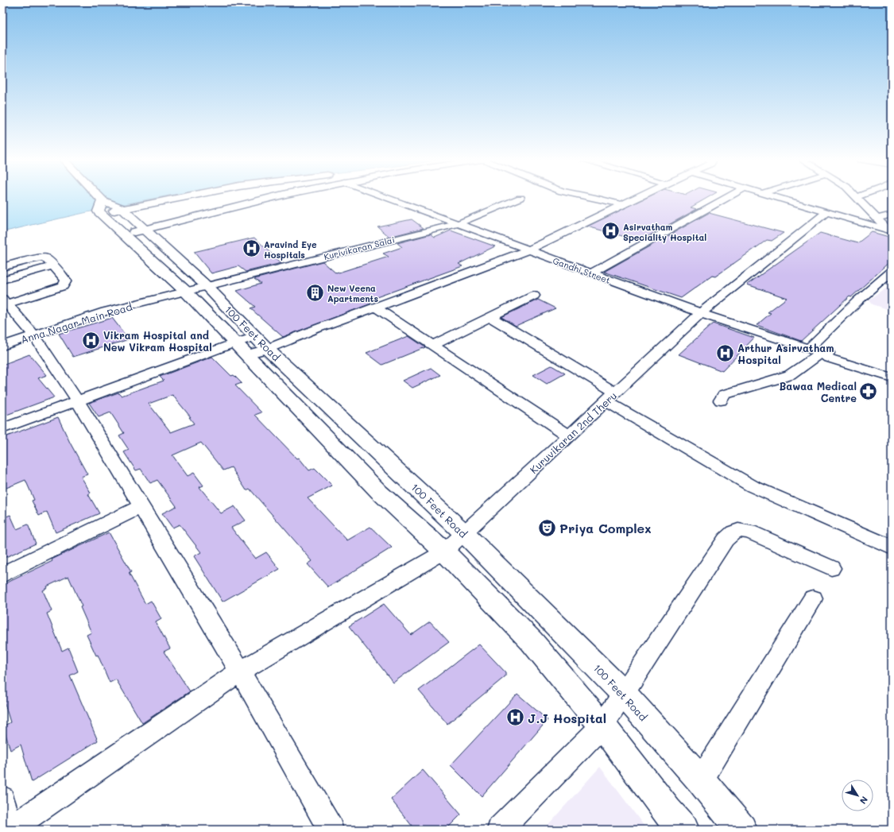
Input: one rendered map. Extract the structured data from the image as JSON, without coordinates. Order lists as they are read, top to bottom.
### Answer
{
  "streets": {
    "main road": ["100 Feet Road"],
    "street": [
      "Kurivikaran Salai",
      "Gandhi Street",
      "Anna Nagar Main Road",
      "Kuruvikaran 2nd Theru"
    ]
  },
  "crossings": [
    ["Kurivikaran Salai", "Gandhi Street"],
    ["Kurivikaran Salai", "Anna Nagar Main Road"],
    ["Kurivikaran Salai", "100 Feet Road"],
    ["Gandhi Street", "Kuruvikaran 2nd Theru"],
    ["Anna Nagar Main Road", "100 Feet Road"],
    ["100 Feet Road", "Kuruvikaran 2nd Theru"]
  ],
  "places": {
    "hospital": [
      "Asirvatham Speciality Hospital",
      "Aravind Eye Hospitals",
      "Vikram Hospital and New Vikram Hospital",
      "Arthur Asirvatham Hospital",
      "J.J Hospital"
    ],
    "building": ["New Veena Apartments"],
    "pharmacy": ["Bawaa Medical Centre"],
    "theatre": ["Priya Complex"]
  },
  "north": "bottom right"
}
